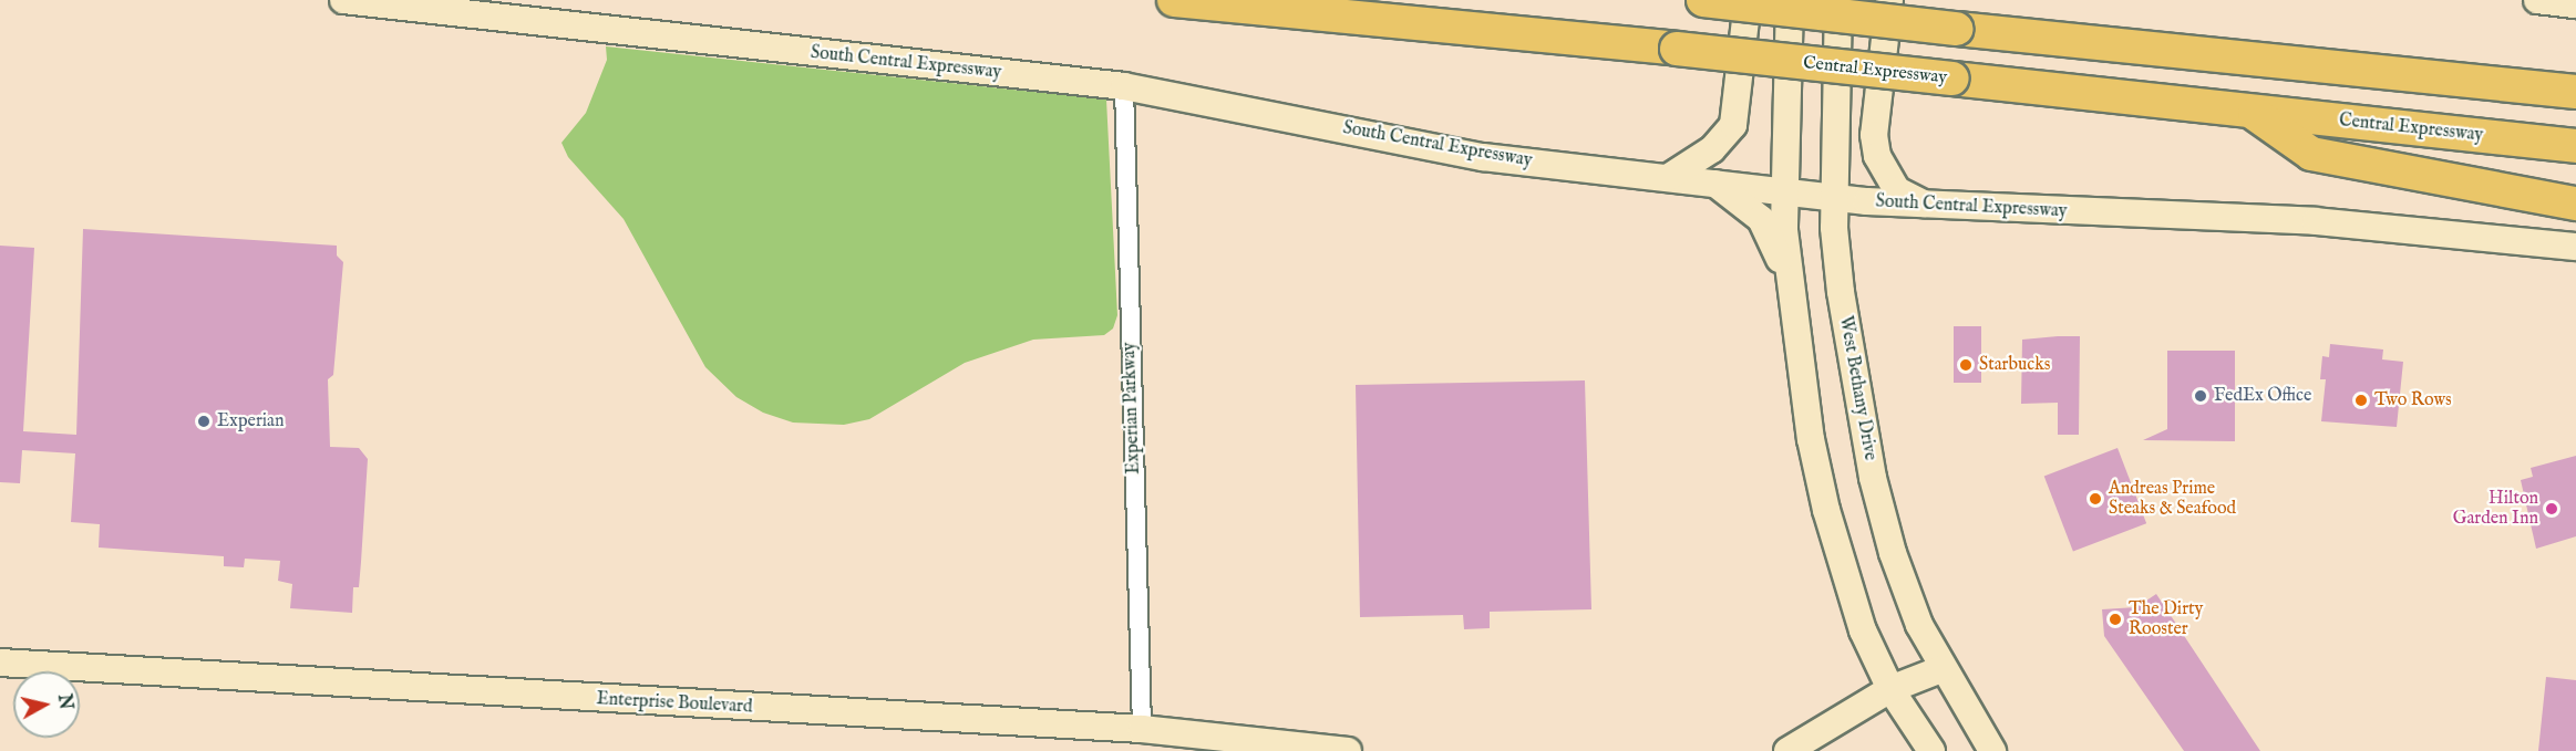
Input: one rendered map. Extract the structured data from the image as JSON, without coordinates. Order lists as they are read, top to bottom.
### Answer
{
  "streets": {
    "highway": ["Central Expressway"],
    "main road": ["South Central Expressway", "West Bethany Drive", "Enterprise Boulevard"],
    "street": ["Experian Parkway"]
  },
  "crossings": [
    ["South Central Expressway", "West Bethany Drive"],
    ["South Central Expressway", "Experian Parkway"],
    ["Experian Parkway", "Enterprise Boulevard"]
  ],
  "places": [
    "Starbucks",
    "FedEx Office",
    "Two Rows",
    "Experian",
    "Andreas Prime Steaks & Seafood",
    "Hilton Garden Inn",
    "The Dirty Rooster"
  ],
  "north": "right"
}
